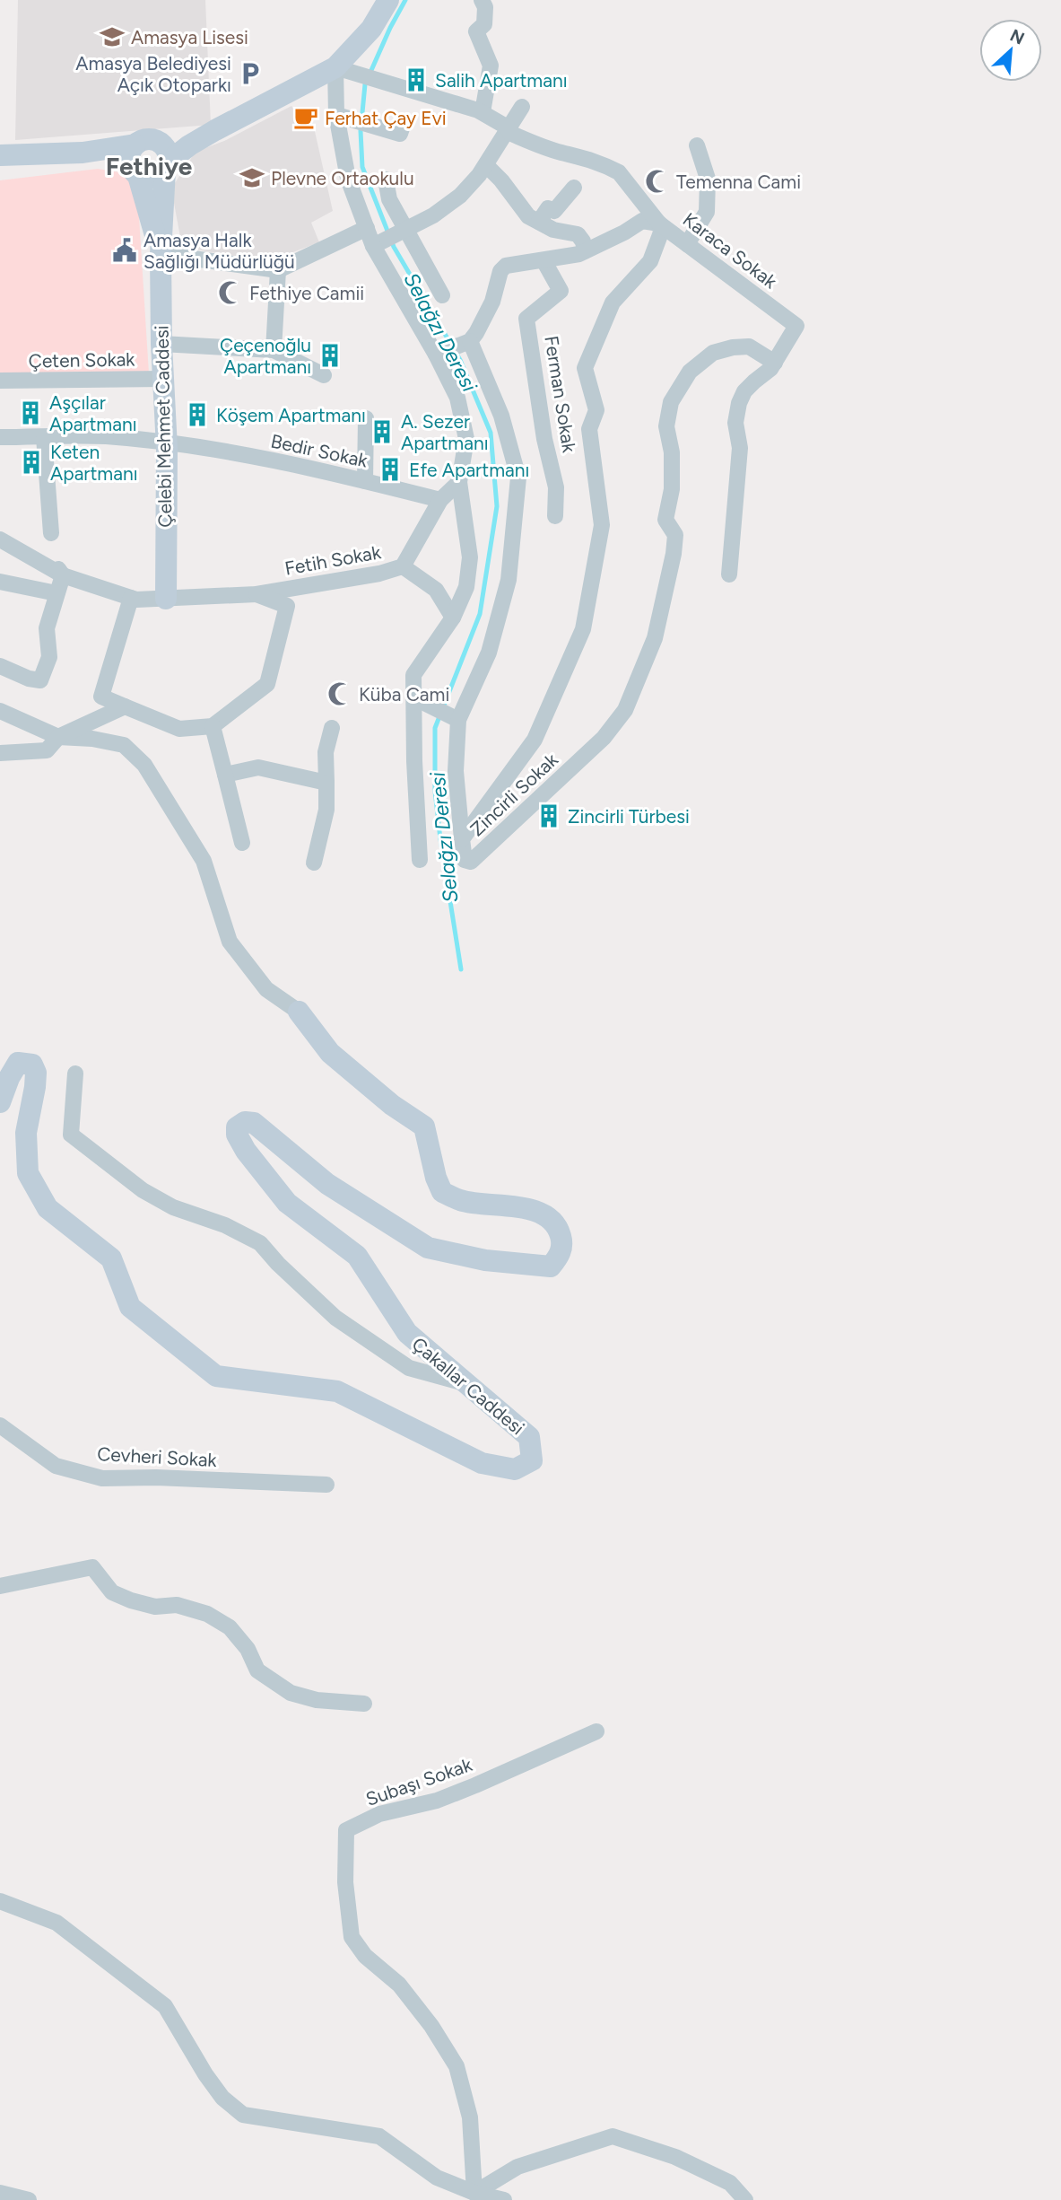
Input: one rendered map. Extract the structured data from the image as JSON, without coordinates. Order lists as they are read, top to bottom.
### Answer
{
  "streets": {
    "street": [
      "Karaca Sokak",
      "Çeten Sokak",
      "Ferman Sokak",
      "Çelebi Mehmet Caddesi",
      "Bedir Sokak",
      "Fetih Sokak",
      "Zincirli Sokak",
      "Çakallar Caddesi",
      "Cevheri Sokak",
      "Subaşı Sokak"
    ]
  },
  "crossings": [
    ["Karaca Sokak", "Zincirli Sokak"],
    ["Çeten Sokak", "Çelebi Mehmet Caddesi"],
    ["Çelebi Mehmet Caddesi", "Bedir Sokak"],
    ["Çelebi Mehmet Caddesi", "Fetih Sokak"],
    ["Bedir Sokak", "Fetih Sokak"]
  ],
  "districts": ["Fethiye"],
  "water": ["Selağzı Deresi"],
  "places": {
    "school or university": ["Amasya Lisesi", "Plevne Ortaokulu"],
    "parking": ["Amasya Belediyesi Açık Otoparkı"],
    "building": [
      "Salih Apartmanı",
      "Çeçenoğlu Apartmanı",
      "Aşçılar Apartmanı",
      "Köşem Apartmanı",
      "A. Sezer Apartmanı",
      "Keten Apartmanı",
      "Efe Apartmanı",
      "Zincirli Türbesi"
    ],
    "cafe": ["Ferhat Çay Evi"],
    "mosque": ["Temenna Cami", "Fethiye Camii", "Küba Cami"],
    "public building": ["Amasya Halk Sağlığı Müdürlüğü"]
  },
  "north": "top right"
}
